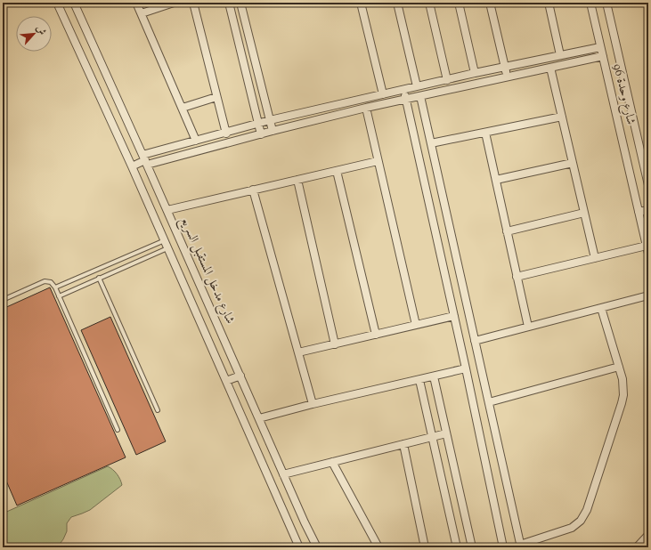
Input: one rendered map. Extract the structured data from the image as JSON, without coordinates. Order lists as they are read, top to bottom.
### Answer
{
  "streets": {
    "street": ["شارع وحدة 96", "شارع مدخل المستقبل السريع"]
  },
  "north": "top right"
}
